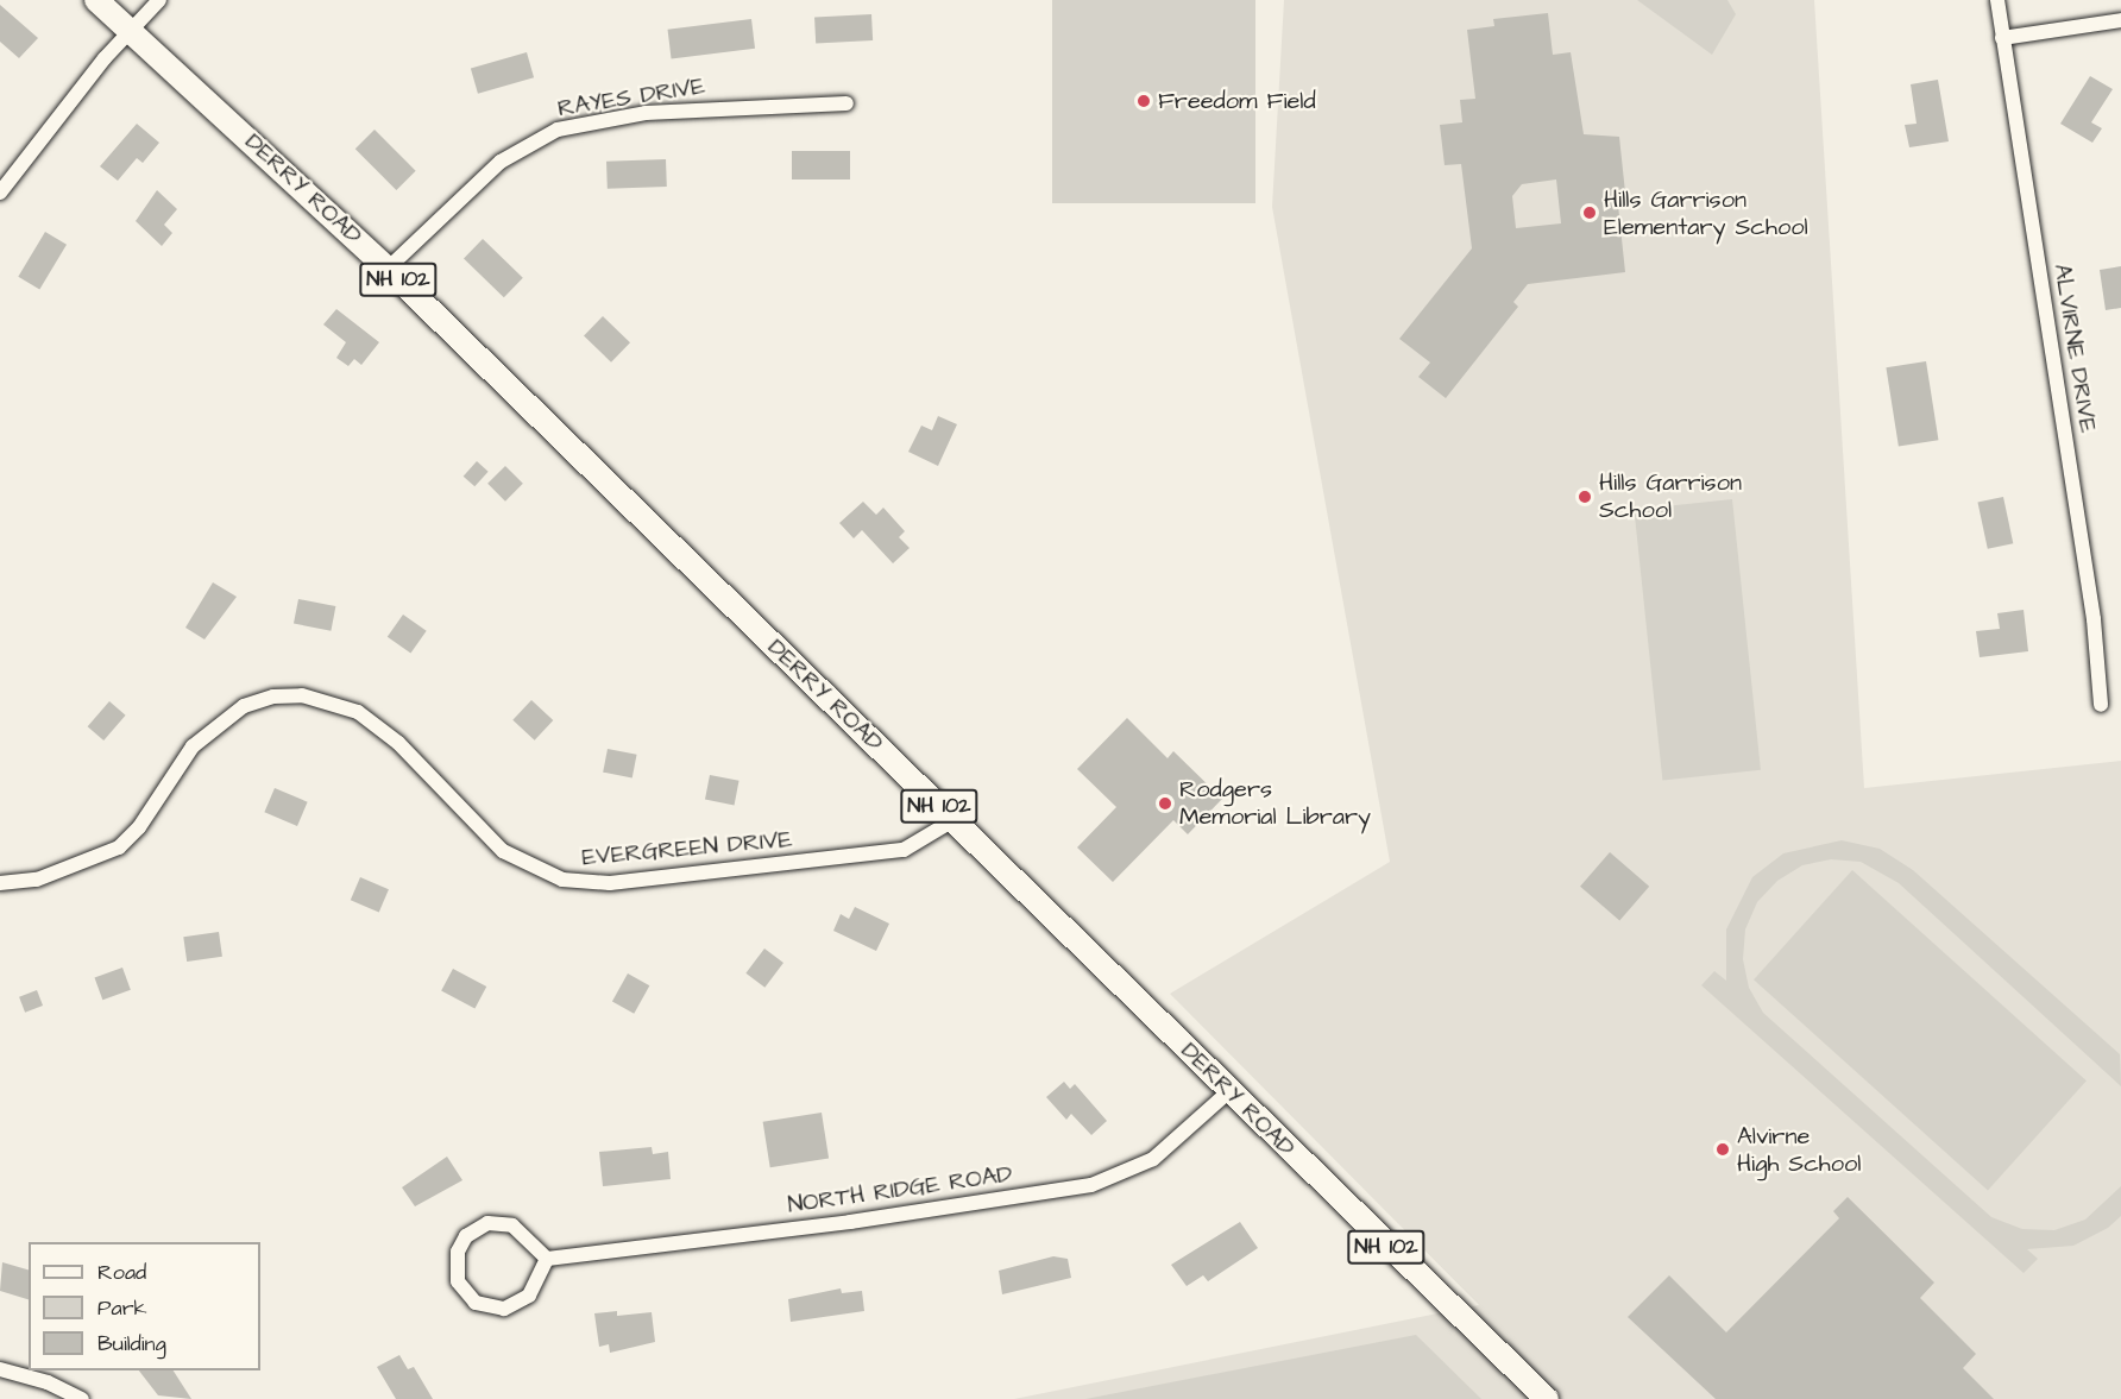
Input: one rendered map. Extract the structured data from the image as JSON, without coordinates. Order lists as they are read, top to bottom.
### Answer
{
  "streets": {
    "main road": ["DERRY ROAD", "NH 102"],
    "street": [
      "RAYES DRIVE",
      "ALVIRNE DRIVE",
      "EVERGREEN DRIVE",
      "NORTH RIDGE ROAD"
    ]
  },
  "crossings": [
    ["RAYES DRIVE", "DERRY ROAD"],
    ["DERRY ROAD", "EVERGREEN DRIVE"],
    ["DERRY ROAD", "NORTH RIDGE ROAD"]
  ],
  "places": [
    "Freedom Field",
    "Hills Garrison Elementary School",
    "Hills Garrison School",
    "Rodgers Memorial Library",
    "Alvirne High School"
  ],
  "legend": ["Road", "Park", "Building"]
}
